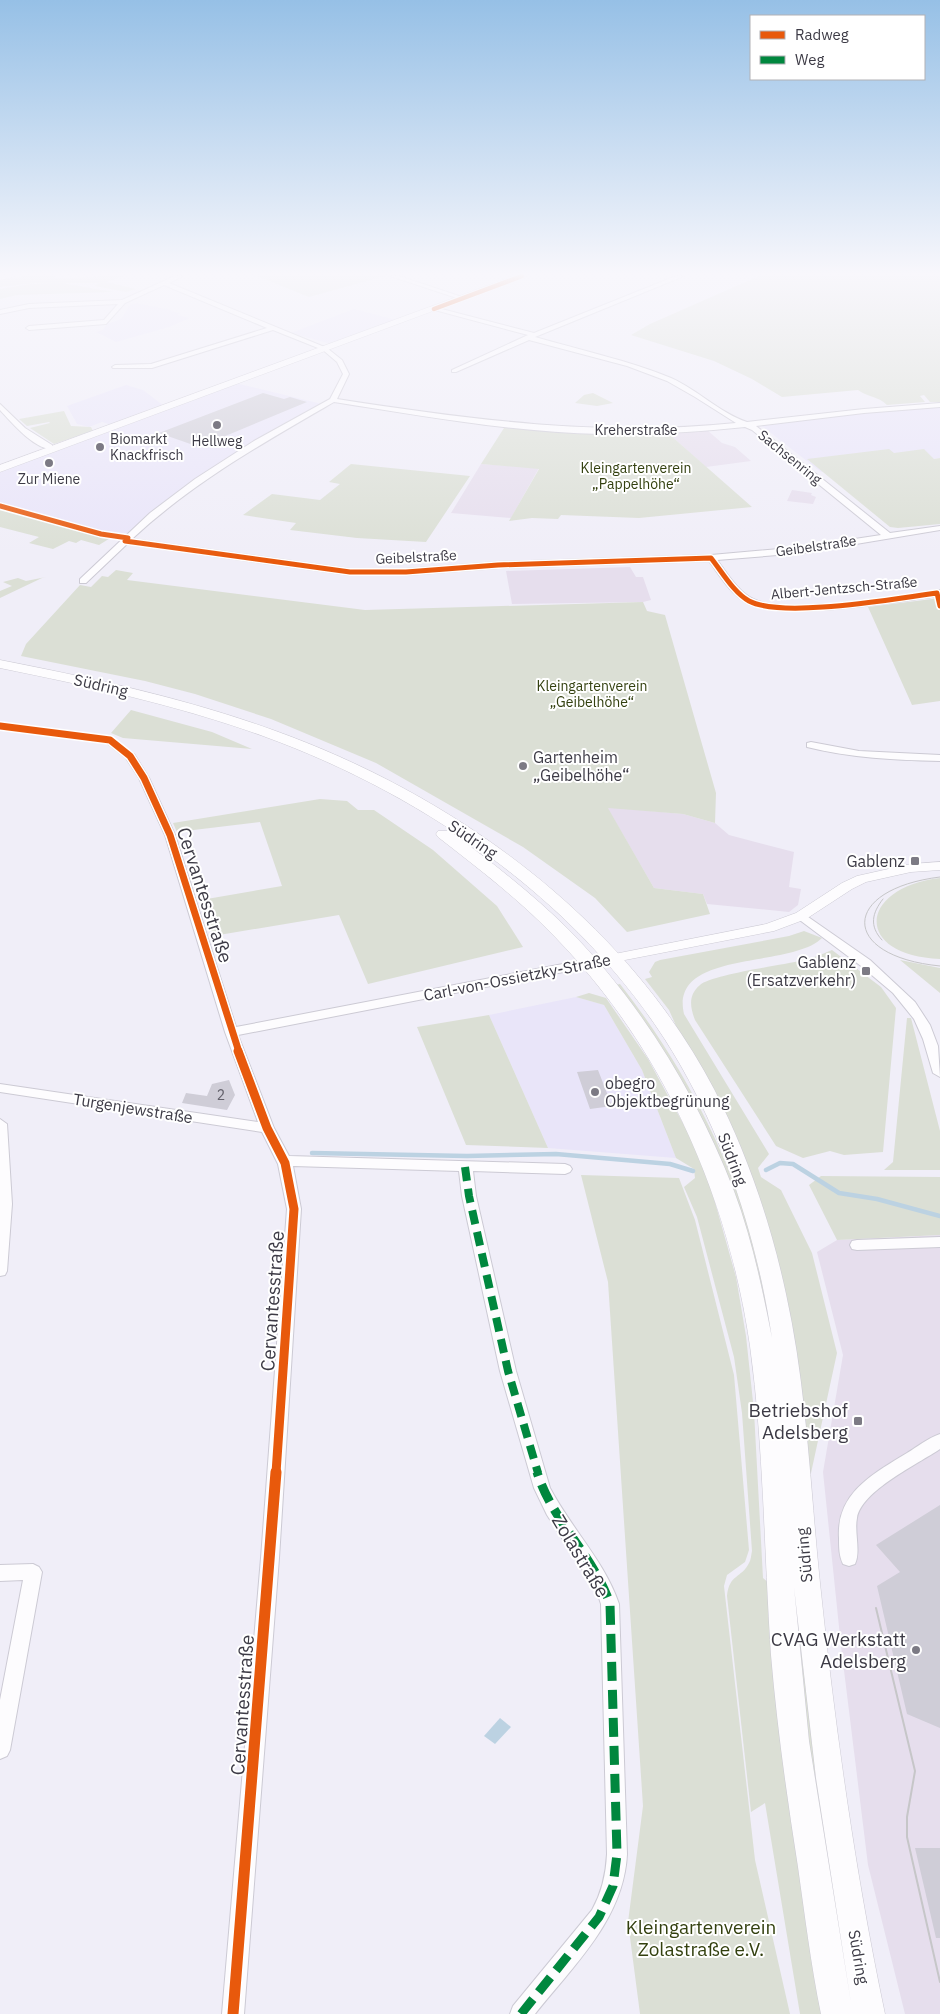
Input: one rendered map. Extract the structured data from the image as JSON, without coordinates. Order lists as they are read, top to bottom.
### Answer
{
  "streets": {
    "main road": ["Südring"],
    "street": [
      "Kreherstraße",
      "Sachsenring",
      "Geibelstraße",
      "Albert-Jentzsch-Straße",
      "Cervantesstraße",
      "Carl-von-Ossietzky-Straße",
      "Turgenjewstraße",
      "Zolastraße"
    ]
  },
  "crossings": [
    ["Kreherstraße", "Sachsenring"],
    ["Sachsenring", "Geibelstraße"],
    ["Geibelstraße", "Albert-Jentzsch-Straße"],
    ["Südring", "Carl-von-Ossietzky-Straße"],
    ["Cervantesstraße", "Carl-von-Ossietzky-Straße"],
    ["Cervantesstraße", "Turgenjewstraße"]
  ],
  "parks": ["Kleingartenverein „Pappelhöhe“", "Kleingartenverein „Geibelhöhe“", "Kleingartenverein Zolastraße e.V."],
  "places": {
    "other": [
      "Hellweg",
      "Biomarkt Knackfrisch",
      "Zur Miene",
      "Gartenheim „Geibelhöhe“",
      "obegro Objektbegrünung",
      "CVAG Werkstatt Adelsberg"
    ],
    "transit": ["Gablenz", "Gablenz (Ersatzverkehr)", "Betriebshof Adelsberg"]
  },
  "house_numbers": ["2"],
  "legend": ["Radweg", "Weg"]
}
